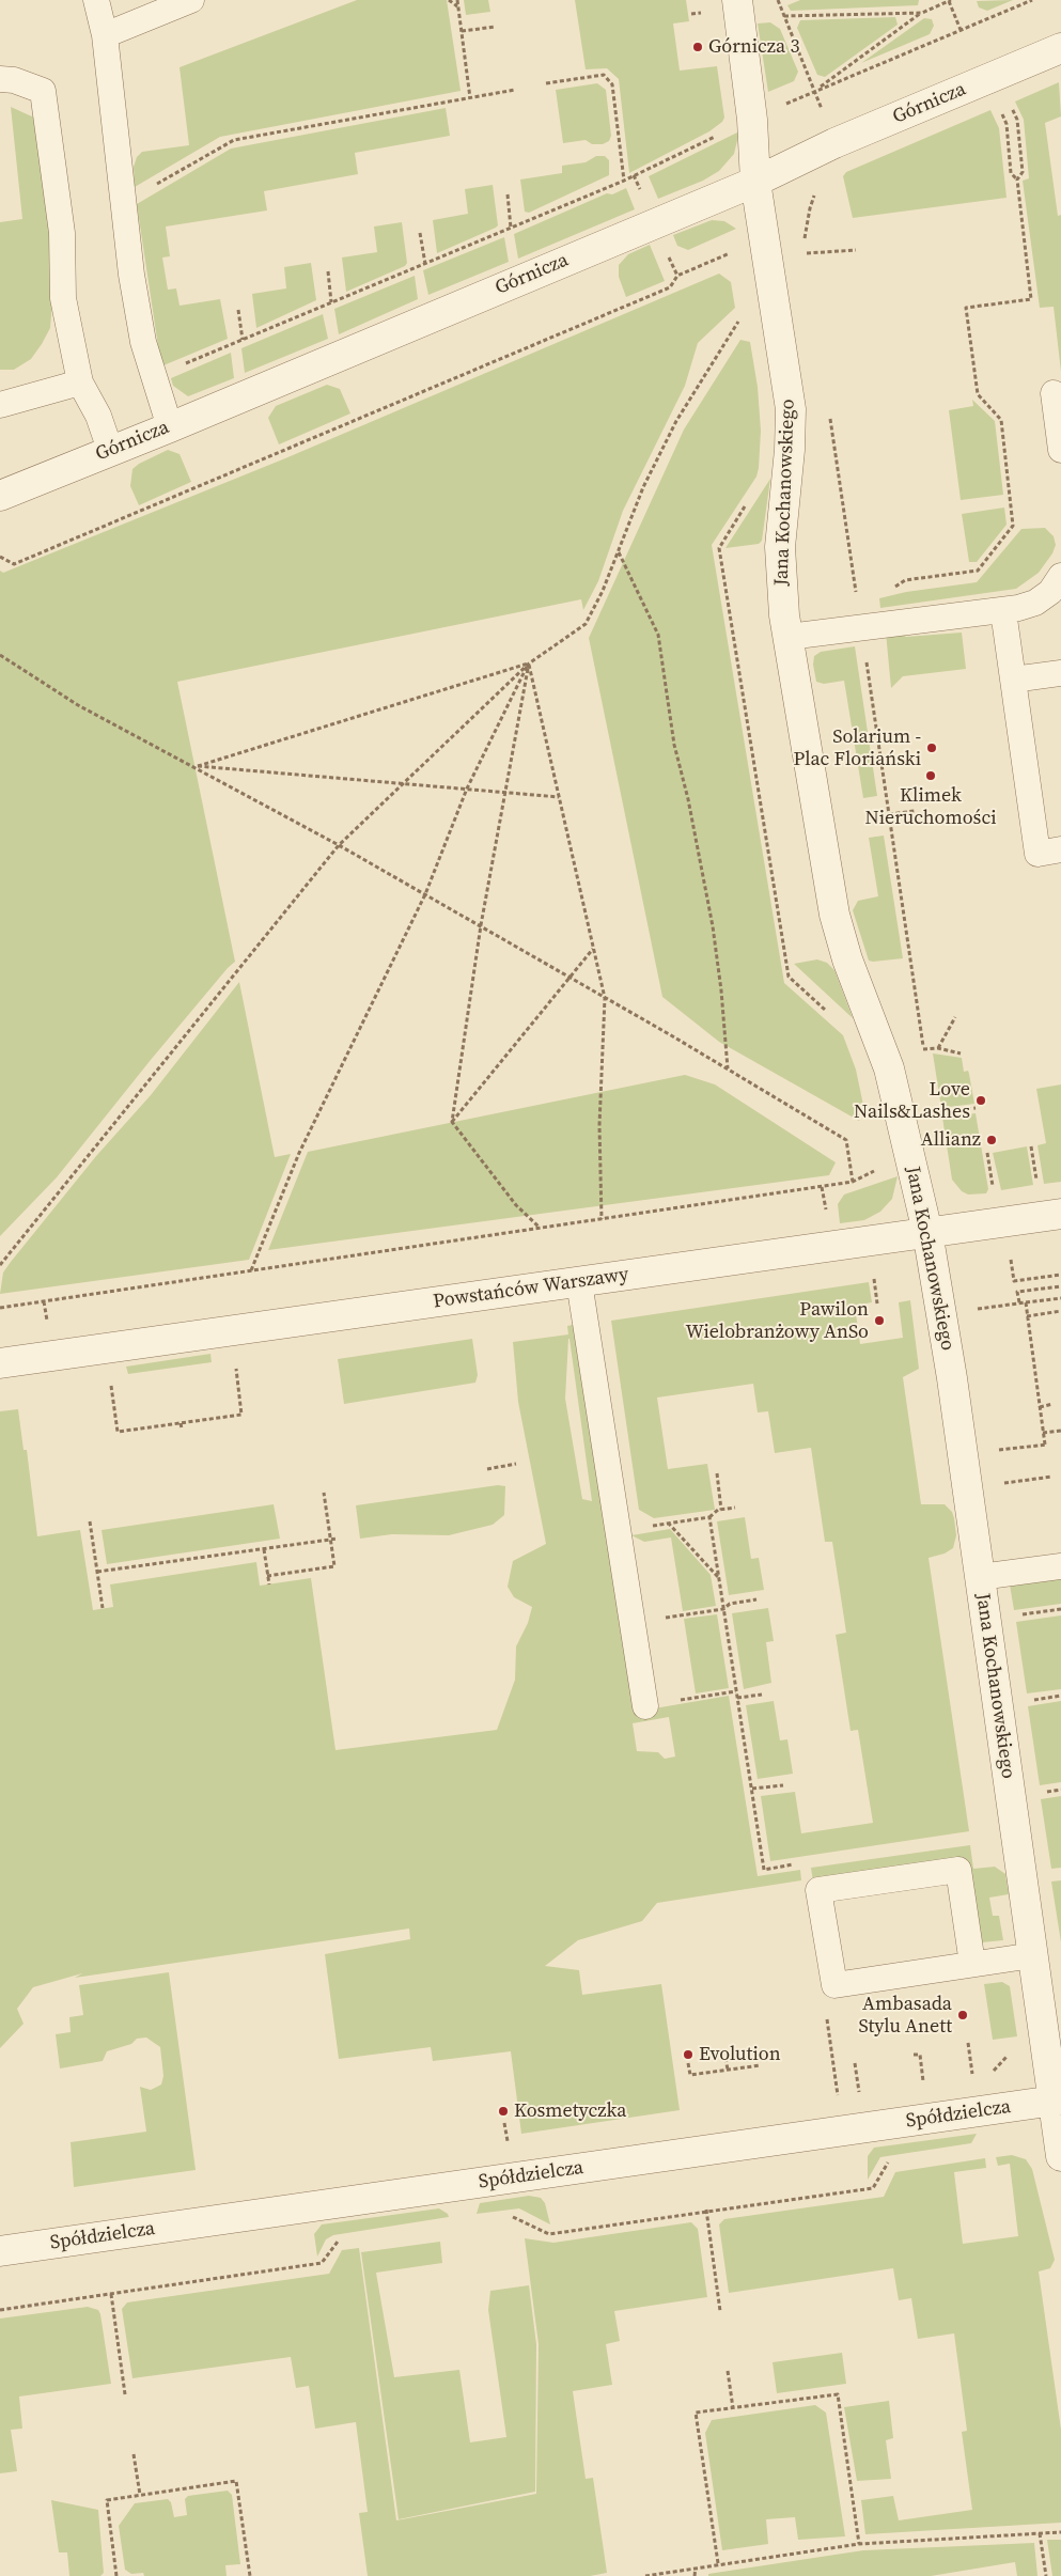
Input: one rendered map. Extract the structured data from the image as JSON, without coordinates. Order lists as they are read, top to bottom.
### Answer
{
  "streets": {
    "street": [
      "Górnicza",
      "Jana Kochanowskiego",
      "Powstańców Warszawy",
      "Spółdzielcza"
    ]
  },
  "crossings": [
    ["Górnicza", "Jana Kochanowskiego"],
    ["Jana Kochanowskiego", "Powstańców Warszawy"],
    ["Jana Kochanowskiego", "Spółdzielcza"]
  ],
  "places": [
    "Górnicza 3",
    "Solarium - Plac Floriański",
    "Klimek Nieruchomości",
    "Love Nails&Lashes",
    "Allianz",
    "Pawilon Wielobranżowy AnSo",
    "Ambasada Stylu Anett",
    "Evolution",
    "Kosmetyczka"
  ]
}
